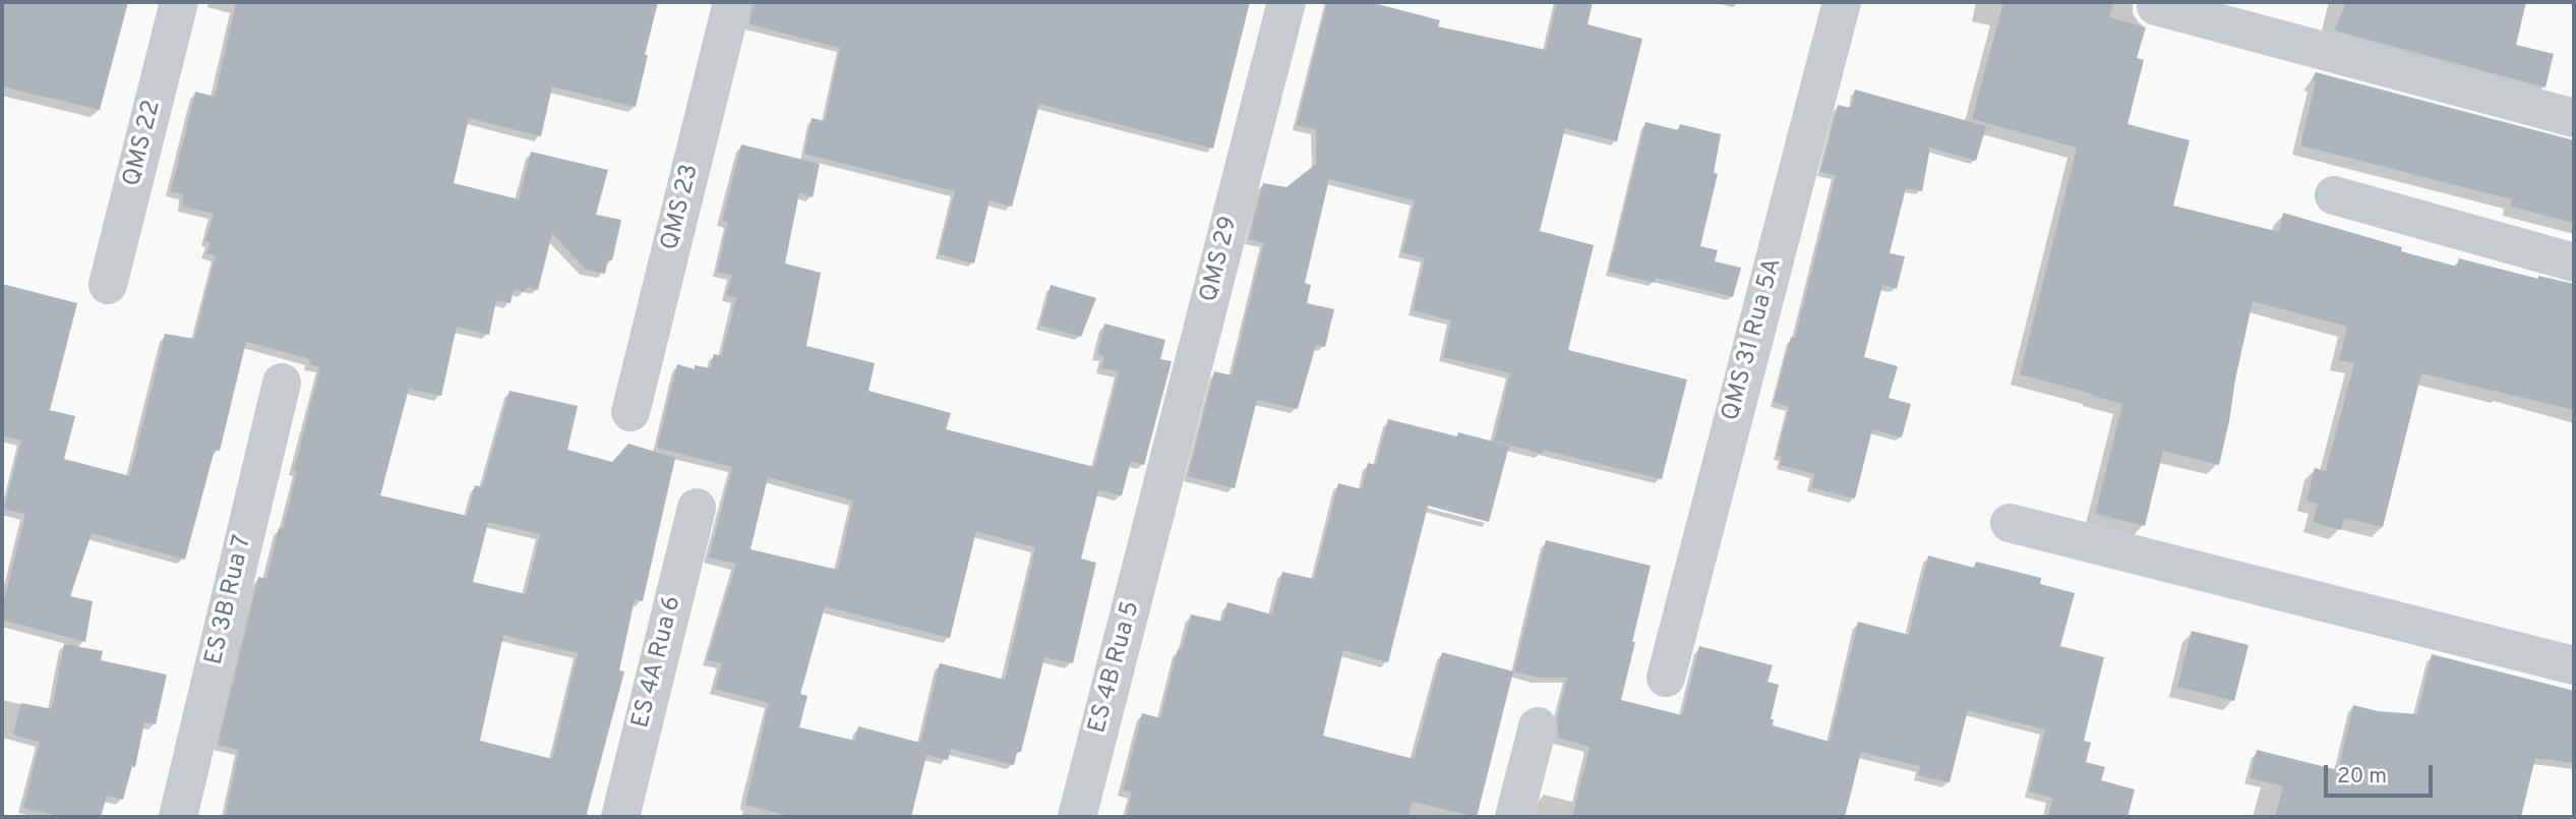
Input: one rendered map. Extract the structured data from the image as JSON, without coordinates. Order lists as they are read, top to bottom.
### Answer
{
  "streets": {
    "street": [
      "QMS 22",
      "QMS 23",
      "QMS 29",
      "QMS 31 Rua 5A",
      "ES 3B Rua 7",
      "ES 4A Rua 6",
      "ES 4B Rua 5"
    ]
  },
  "crossings": [
    ["QMS 29", "ES 4B Rua 5"]
  ],
  "scale_bar": "20 m"
}
